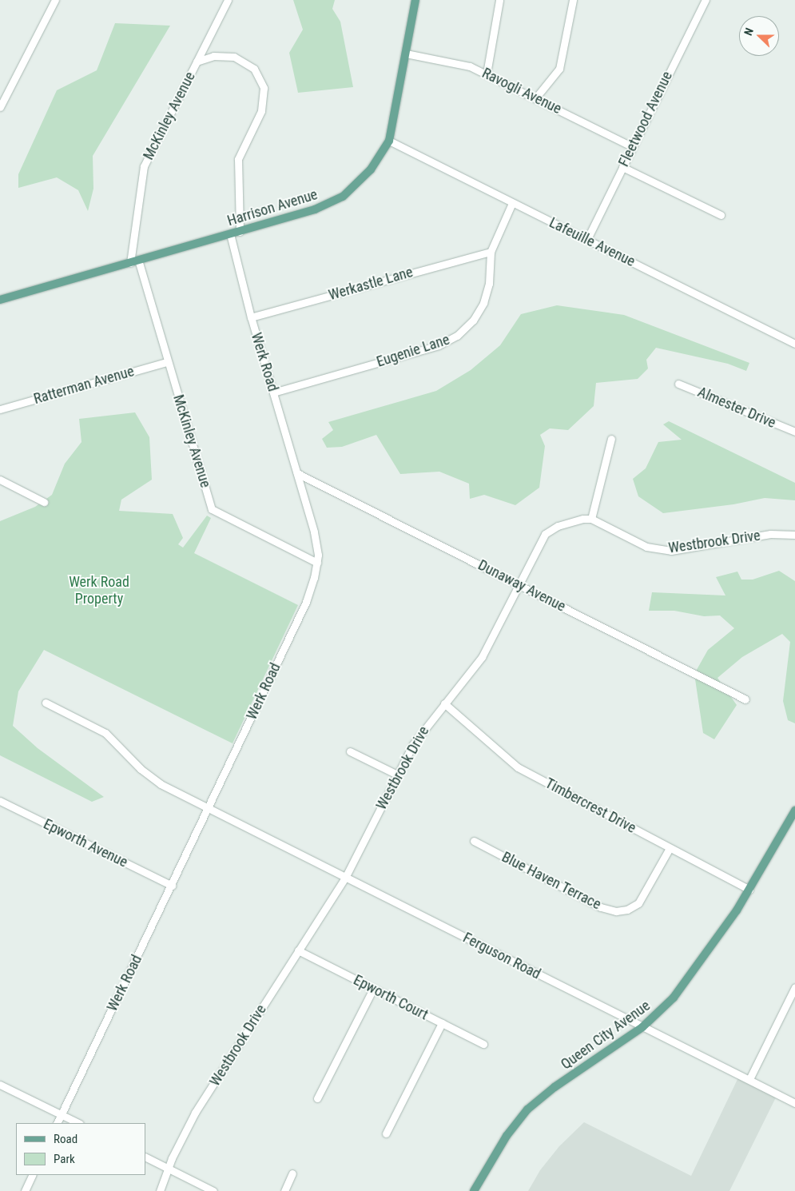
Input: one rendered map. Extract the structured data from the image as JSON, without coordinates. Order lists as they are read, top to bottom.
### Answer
{
  "streets": {
    "main road": ["Harrison Avenue", "Queen City Avenue"],
    "street": [
      "Ravogli Avenue",
      "McKinley Avenue",
      "Fleetwood Avenue",
      "Lafeuille Avenue",
      "Werkastle Lane",
      "Eugenie Lane",
      "Werk Road",
      "Ratterman Avenue",
      "Almester Drive",
      "Westbrook Drive",
      "Dunaway Avenue",
      "Timbercrest Drive",
      "Epworth Avenue",
      "Blue Haven Terrace",
      "Ferguson Road",
      "Epworth Court"
    ]
  },
  "crossings": [
    ["Ravogli Avenue", "Fleetwood Avenue"],
    ["Ravogli Avenue", "Harrison Avenue"],
    ["McKinley Avenue", "Harrison Avenue"],
    ["McKinley Avenue", "Werk Road"],
    ["McKinley Avenue", "Ratterman Avenue"],
    ["Fleetwood Avenue", "Lafeuille Avenue"],
    ["Harrison Avenue", "Lafeuille Avenue"],
    ["Harrison Avenue", "Werk Road"],
    ["Lafeuille Avenue", "Eugenie Lane"],
    ["Werkastle Lane", "Eugenie Lane"],
    ["Werkastle Lane", "Werk Road"],
    ["Eugenie Lane", "Werk Road"],
    ["Werk Road", "Dunaway Avenue"],
    ["Werk Road", "Epworth Avenue"],
    ["Werk Road", "Ferguson Road"],
    ["Westbrook Drive", "Dunaway Avenue"],
    ["Westbrook Drive", "Timbercrest Drive"],
    ["Westbrook Drive", "Ferguson Road"],
    ["Westbrook Drive", "Epworth Court"],
    ["Timbercrest Drive", "Blue Haven Terrace"],
    ["Timbercrest Drive", "Queen City Avenue"],
    ["Ferguson Road", "Queen City Avenue"]
  ],
  "parks": ["Werk Road Property"],
  "legend": ["Road", "Park"],
  "north": "left"
}
